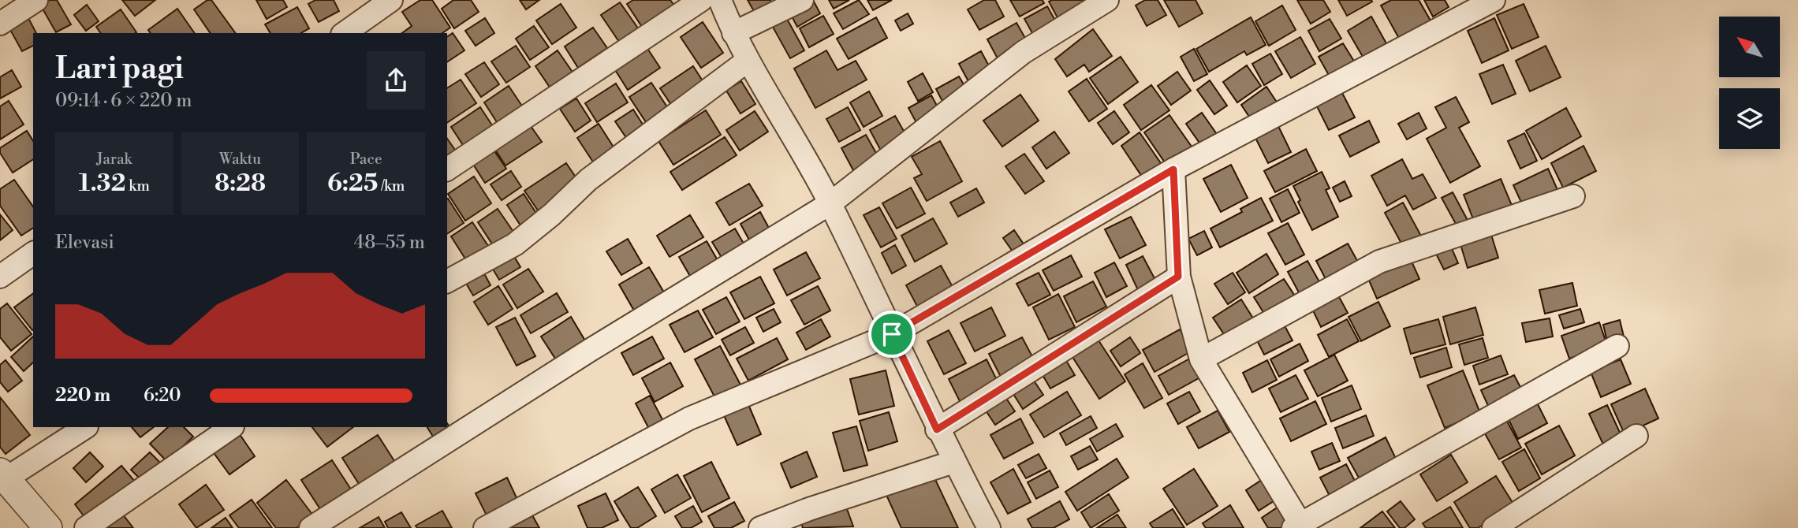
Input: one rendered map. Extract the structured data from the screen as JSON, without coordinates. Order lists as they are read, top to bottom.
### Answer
{
  "north": "top left",
  "page": {
    "heading": ["Lari pagi", "09:14 · 6 × 220 m"],
    "stats": [
      ["Jarak", "1.32 km"],
      ["Waktu", "8:28"],
      ["Pace", "6:25 /km"]
    ],
    "chart": ["Elevasi", "48–55 m"],
    "list": [
      {
        "name": "220 m",
        "note": "6:20"
      }
    ]
  }
}
